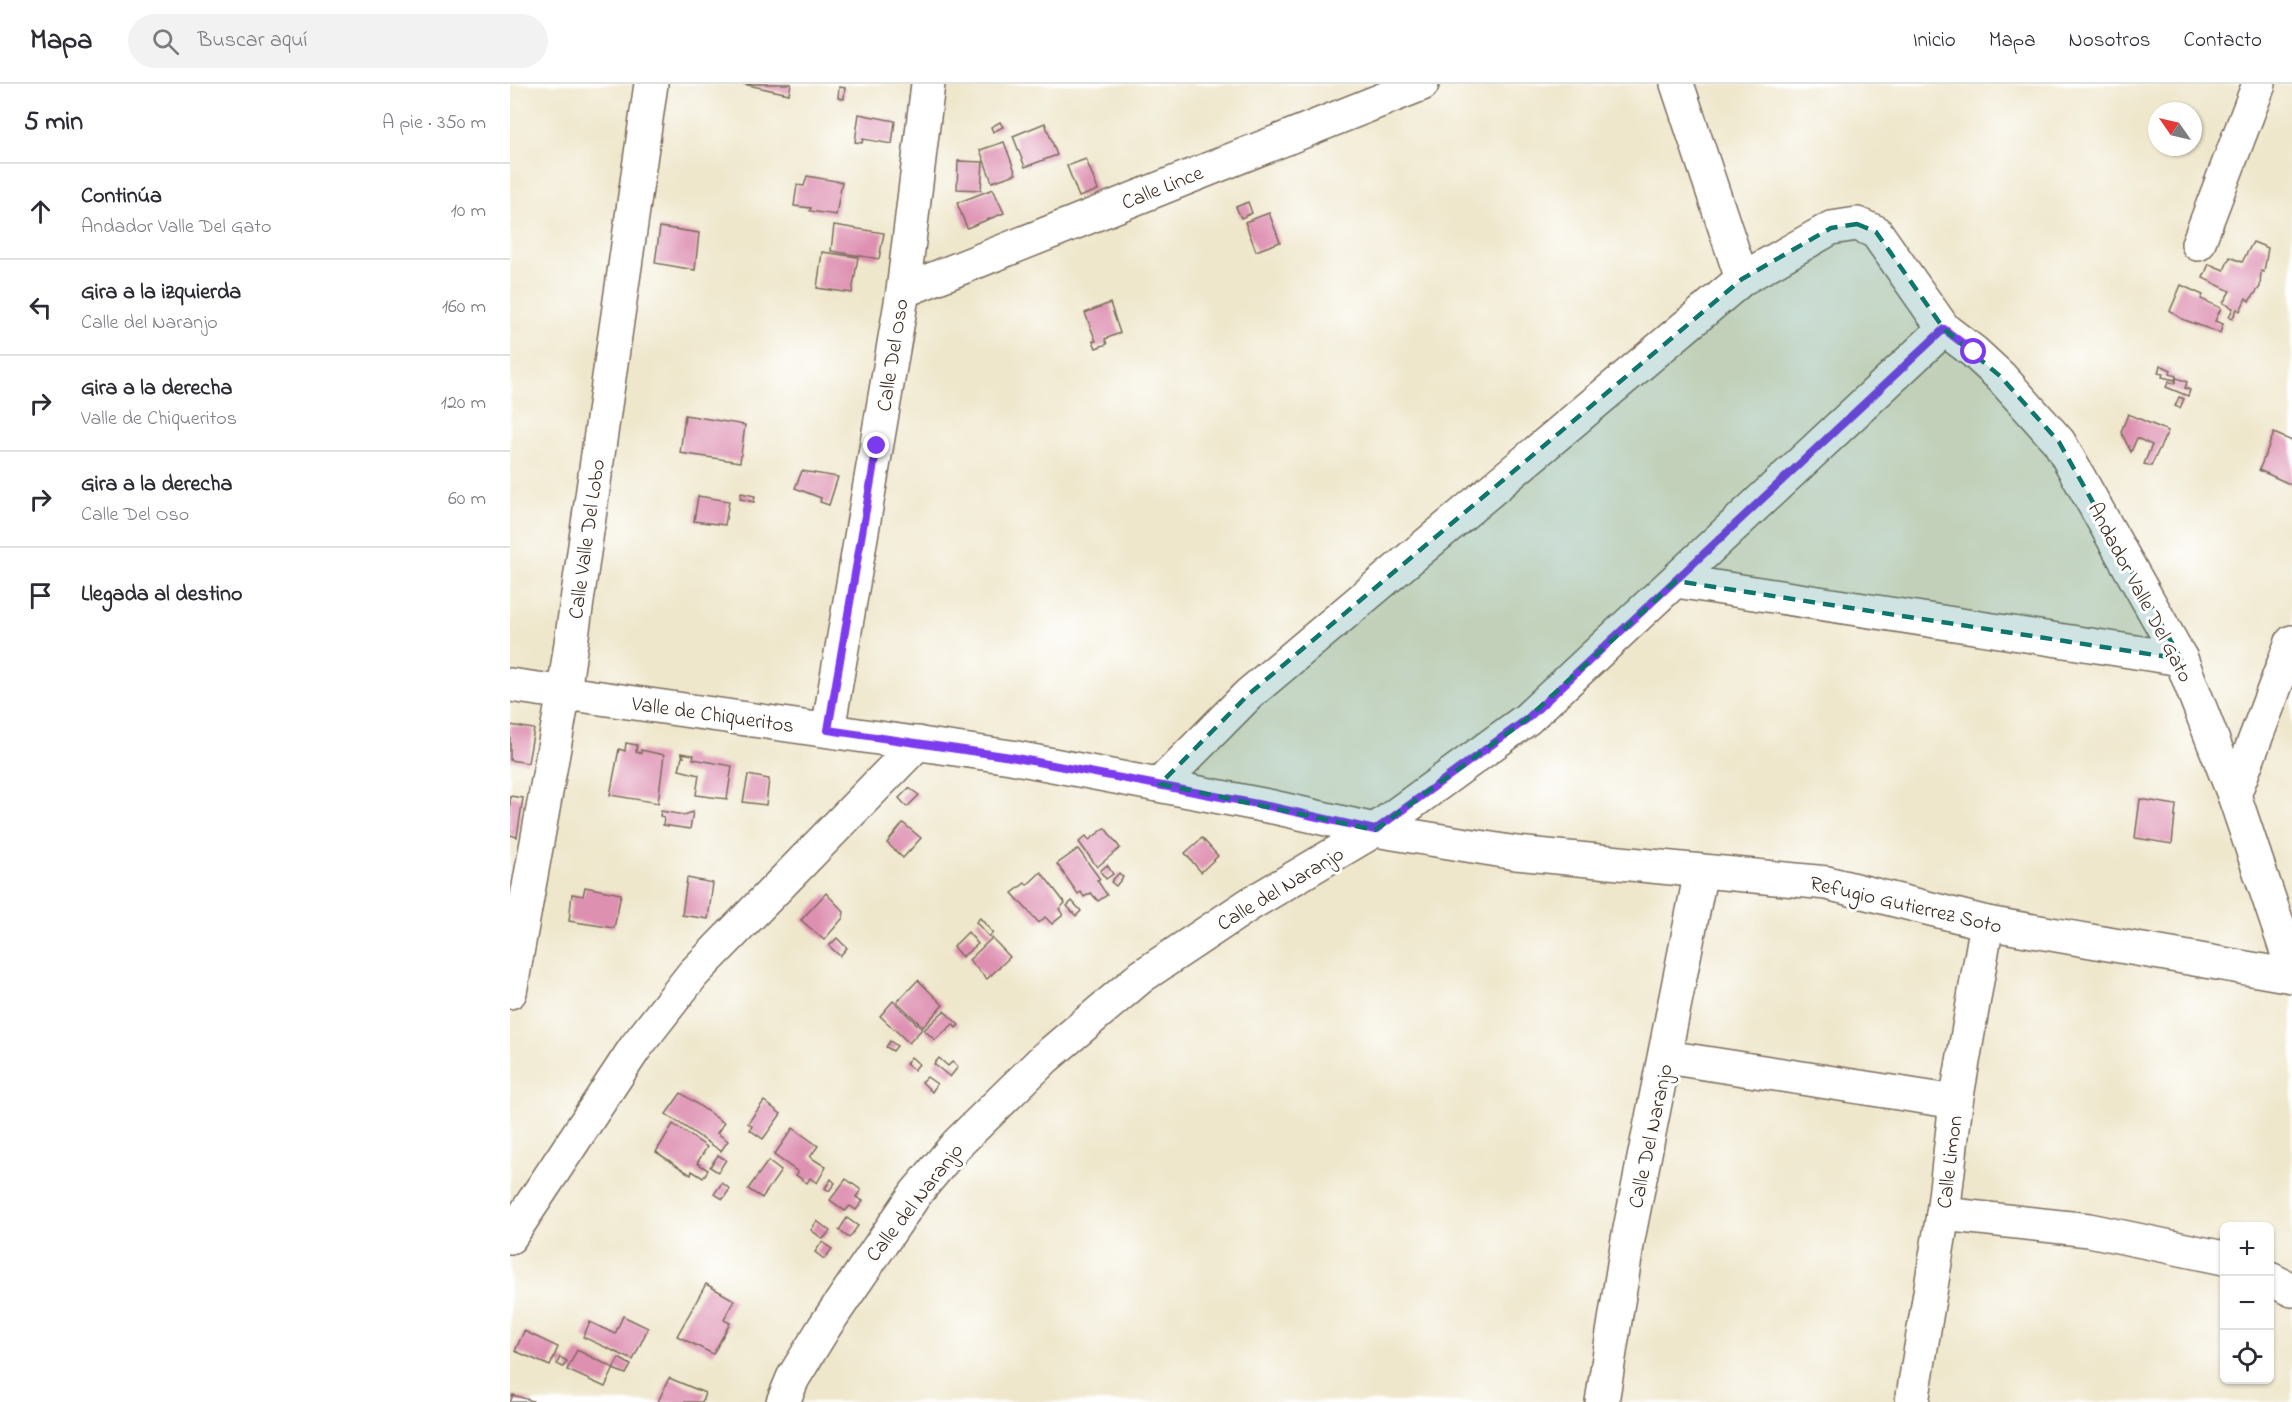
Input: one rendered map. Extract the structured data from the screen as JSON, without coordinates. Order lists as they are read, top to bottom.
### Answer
{
  "streets": {
    "street": [
      "Calle Lince",
      "Calle Del Oso",
      "Calle Valle Del Lobo",
      "Andador Valle Del Gato",
      "Valle de Chiqueritos",
      "Calle del Naranjo",
      "Refugio Gutierrez Soto",
      "Calle Del Naranjo",
      "Calle Limon"
    ]
  },
  "crossings": [
    ["Calle Lince", "Calle Del Oso"],
    ["Calle Del Oso", "Valle de Chiqueritos"],
    ["Calle Valle Del Lobo", "Valle de Chiqueritos"],
    ["Andador Valle Del Gato", "Valle de Chiqueritos"],
    ["Andador Valle Del Gato", "Calle del Naranjo"],
    ["Valle de Chiqueritos", "Calle del Naranjo"],
    ["Valle de Chiqueritos", "Refugio Gutierrez Soto"],
    ["Calle del Naranjo", "Refugio Gutierrez Soto"],
    ["Refugio Gutierrez Soto", "Calle Del Naranjo"],
    ["Refugio Gutierrez Soto", "Calle Limon"]
  ],
  "north": "top left",
  "page": {
    "header": "Mapa",
    "search": "Buscar aquí",
    "nav": [
      "Inicio",
      "Mapa",
      "Nosotros",
      "Contacto"
    ],
    "heading": ["5 min", "A pie · 350 m"],
    "list": [
      ["Continúa", "Andador Valle Del Gato", "10 m"],
      ["Gira a la izquierda", "Calle del Naranjo", "160 m"],
      ["Gira a la derecha", "Valle de Chiqueritos", "120 m"],
      ["Gira a la derecha", "Calle Del Oso", "60 m"],
      "Llegada al destino"
    ],
    "map_buttons": ["+", "−"]
  }
}
